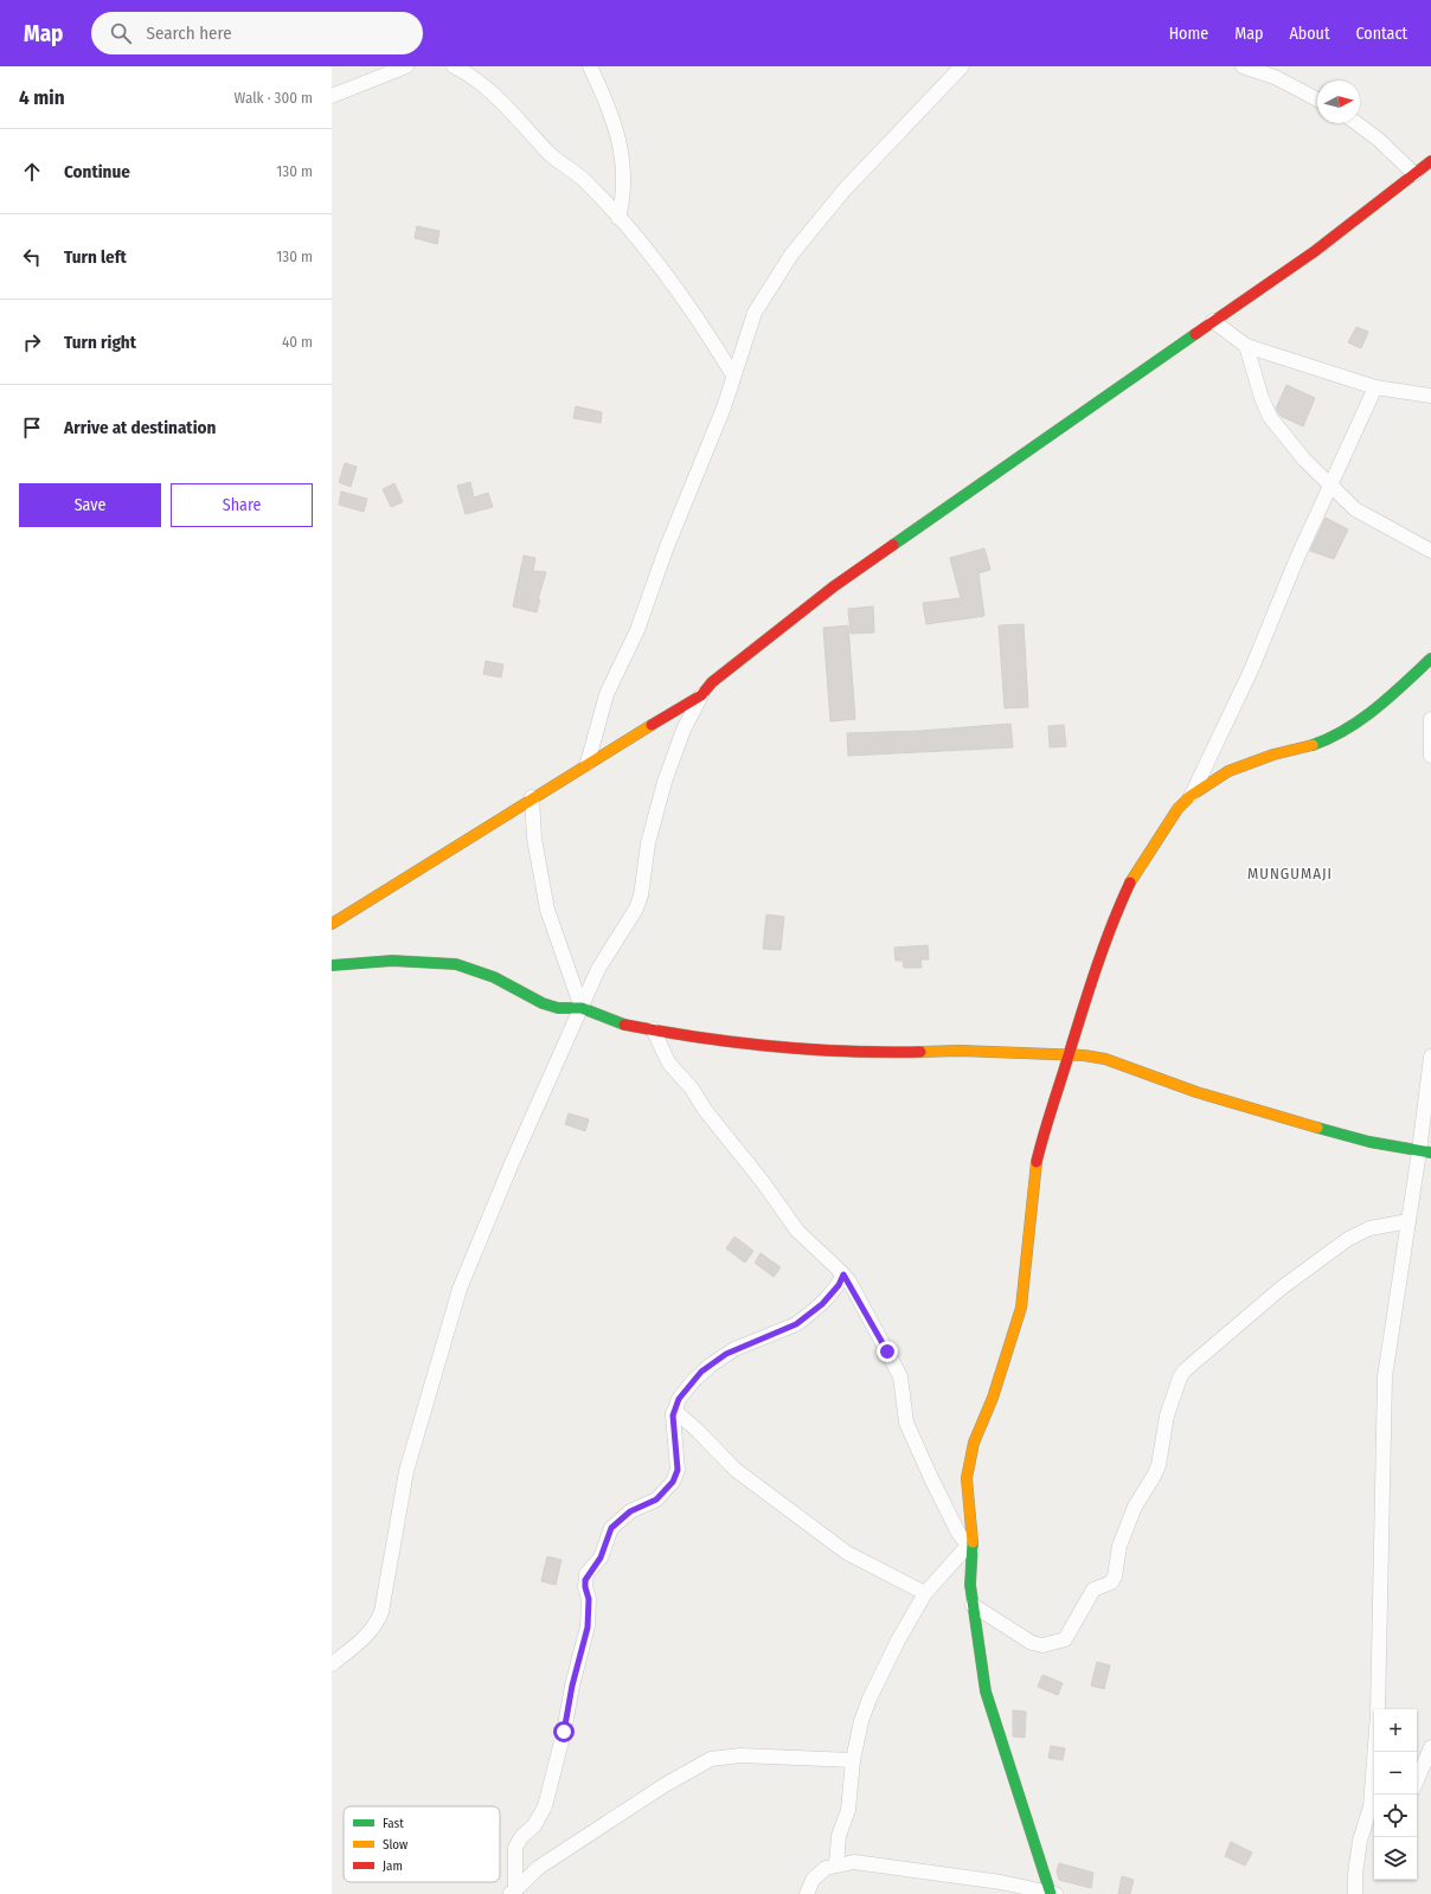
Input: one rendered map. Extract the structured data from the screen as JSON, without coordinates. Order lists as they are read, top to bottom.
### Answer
{
  "districts": ["MUNGUMAJI"],
  "legend": ["Fast", "Slow", "Jam"],
  "north": "right",
  "page": {
    "header": "Map",
    "search": "Search here",
    "nav": [
      "Home",
      "Map",
      "About",
      "Contact"
    ],
    "heading": ["4 min", "Walk · 300 m"],
    "list": [
      ["Continue", "130 m"],
      ["Turn left", "130 m"],
      ["Turn right", "40 m"],
      "Arrive at destination"
    ],
    "buttons": ["Save", "Share"],
    "map_buttons": ["+", "−"]
  }
}
